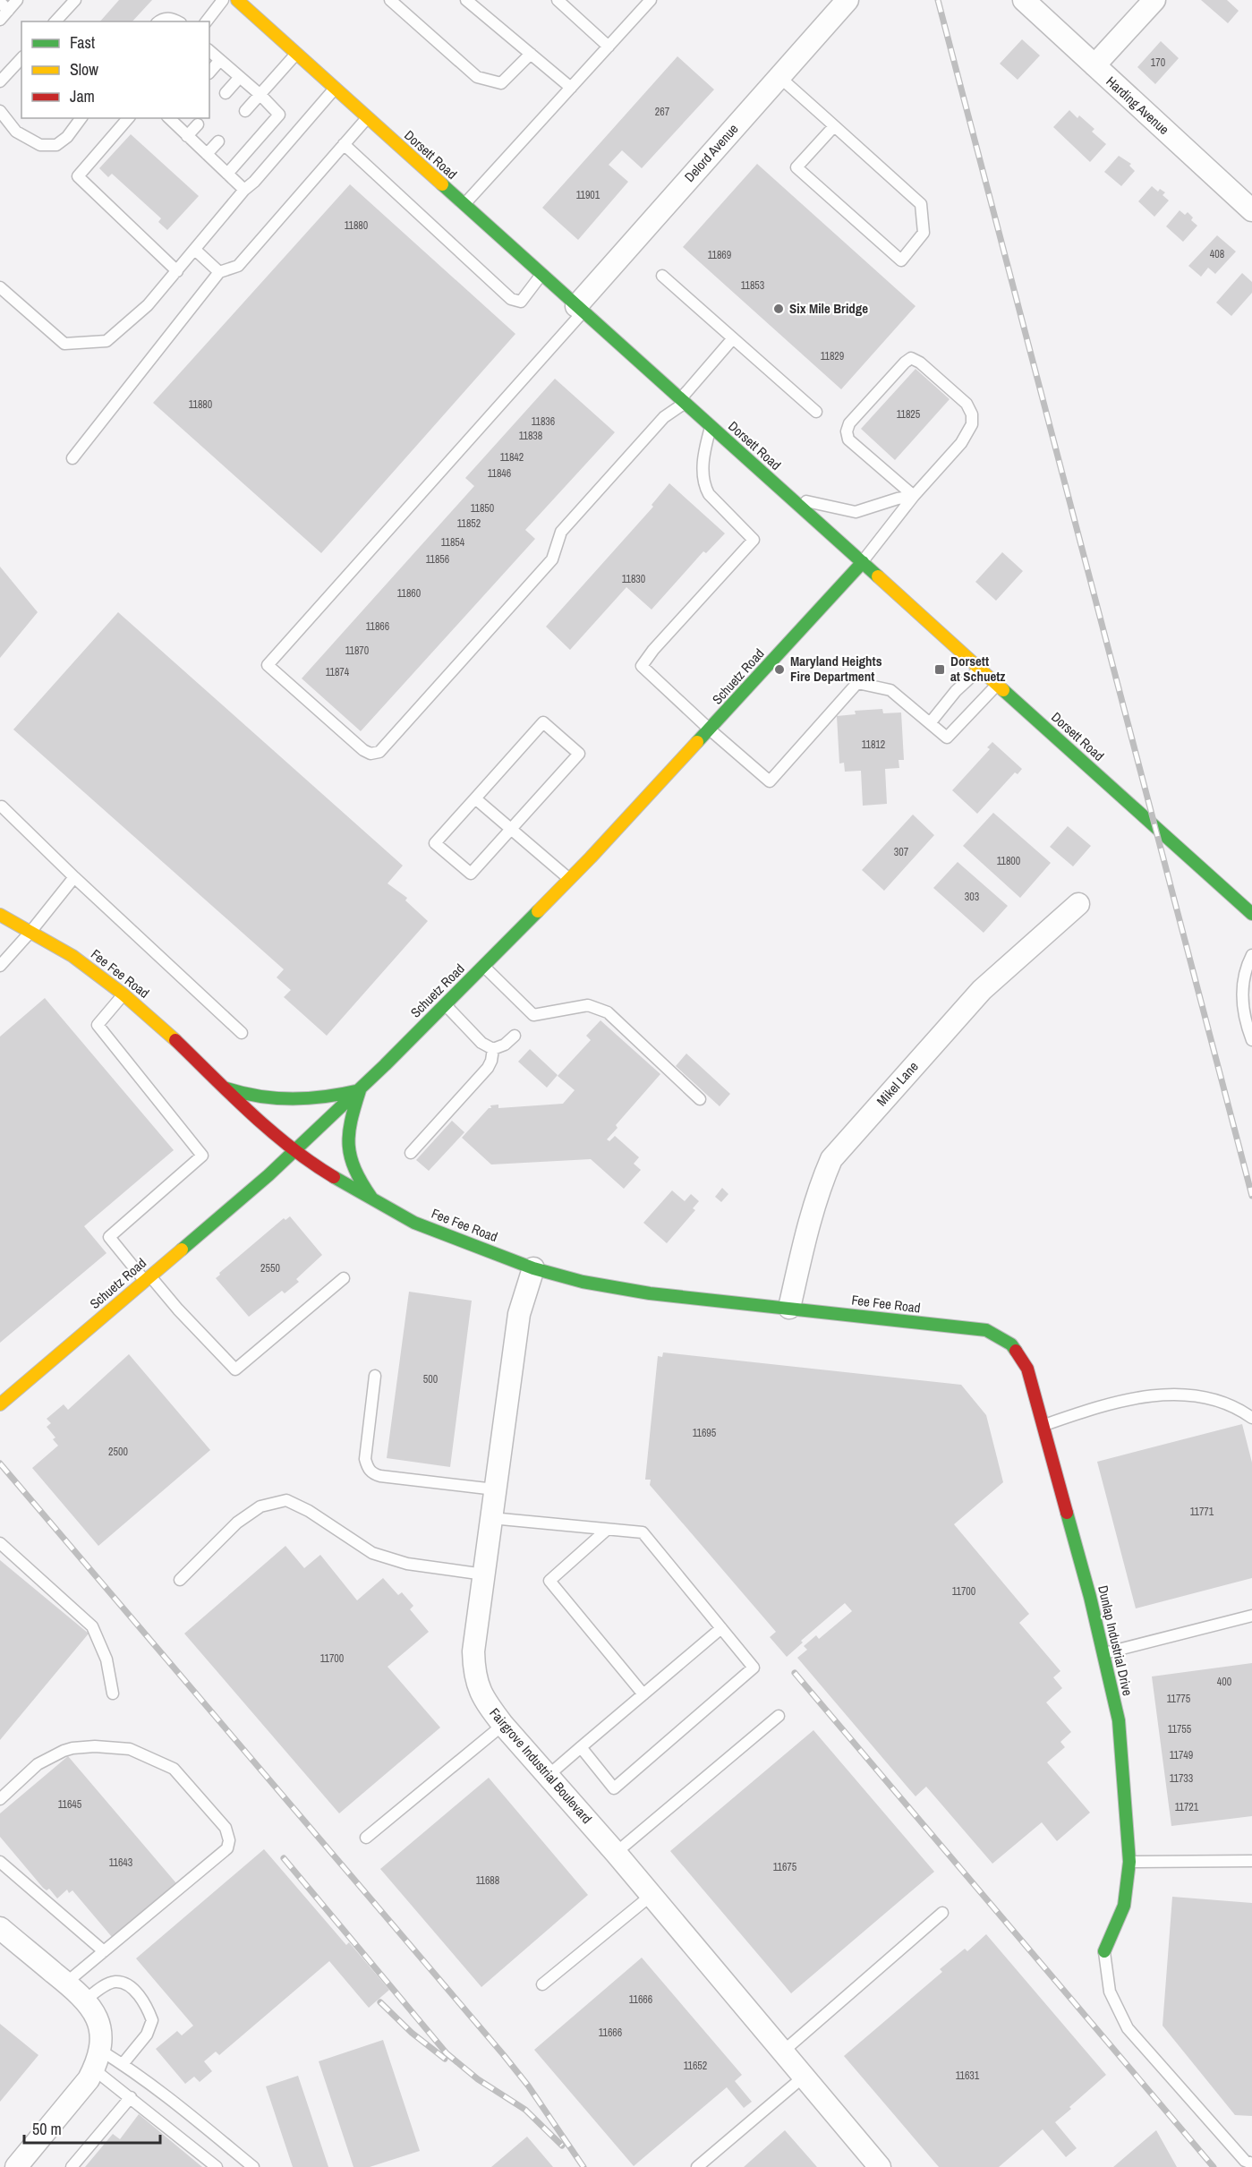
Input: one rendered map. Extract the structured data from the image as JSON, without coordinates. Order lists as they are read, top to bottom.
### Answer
{
  "streets": {
    "main road": [
      "Dorsett Road",
      "Schuetz Road",
      "Fee Fee Road",
      "Dunlap Industrial Drive"
    ],
    "street": [
      "Harding Avenue",
      "Delord Avenue",
      "Mikel Lane",
      "Fairgrove Industrial Boulevard"
    ]
  },
  "crossings": [
    ["Delord Avenue", "Dorsett Road"],
    ["Dorsett Road", "Schuetz Road"],
    ["Schuetz Road", "Fee Fee Road"],
    ["Fee Fee Road", "Mikel Lane"],
    ["Fee Fee Road", "Dunlap Industrial Drive"],
    ["Fee Fee Road", "Fairgrove Industrial Boulevard"]
  ],
  "places": {
    "other": ["Six Mile Bridge", "Maryland Heights Fire Department"],
    "transit": ["Dorsett at Schuetz"]
  },
  "house_numbers": [
    "170",
    "267",
    "11901",
    "11880",
    "408",
    "11869",
    "11853",
    "11829",
    "11880",
    "11825",
    "11836",
    "11838",
    "11842",
    "11846",
    "11850",
    "11852",
    "11854",
    "11856",
    "11830",
    "11860",
    "11866",
    "11870",
    "11874",
    "11812",
    "307",
    "11800",
    "303",
    "2550",
    "500",
    "11695",
    "2500",
    "11771",
    "11700",
    "11700",
    "400",
    "11775",
    "11755",
    "11749",
    "11733",
    "11645",
    "11721",
    "11643",
    "11675",
    "11688",
    "11666",
    "11666",
    "11652",
    "11631"
  ],
  "legend": ["Fast", "Slow", "Jam"],
  "scale_bar": "50 m"
}
